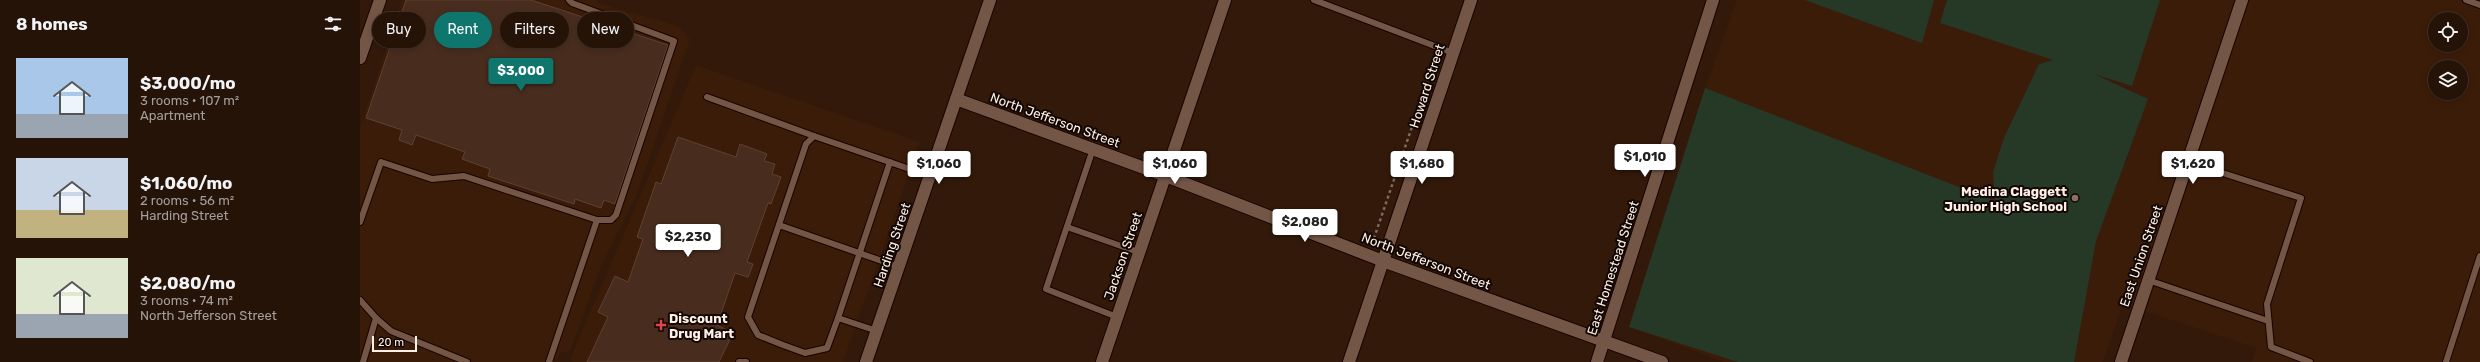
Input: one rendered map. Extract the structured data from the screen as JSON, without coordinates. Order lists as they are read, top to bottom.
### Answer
{
  "streets": {
    "street": [
      "Howard Street",
      "North Jefferson Street",
      "Harding Street",
      "Jackson Street",
      "East Union Street",
      "East Homestead Street"
    ]
  },
  "crossings": [
    ["Howard Street", "North Jefferson Street"],
    ["North Jefferson Street", "Harding Street"],
    ["North Jefferson Street", "Jackson Street"],
    ["North Jefferson Street", "East Homestead Street"]
  ],
  "places": {
    "other": ["Medina Claggett Junior High School"],
    "health": ["Discount Drug Mart"]
  },
  "scale_bar": "20 m",
  "page": {
    "heading": "8 homes",
    "chip": [
      "Buy",
      "Rent",
      "Filters",
      "New"
    ],
    "list": [
      {
        "name": "$3,000/mo",
        "note": "3 rooms · 107 m² · Apartment"
      },
      {
        "name": "$1,060/mo",
        "note": "2 rooms · 56 m² · Harding Street"
      },
      {
        "name": "$2,080/mo",
        "note": "3 rooms · 74 m² · North Jefferson Street"
      }
    ],
    "price": [
      "$3,000",
      "$1,010",
      "$1,060",
      "$1,060",
      "$1,680",
      "$1,620",
      "$2,080",
      "$2,230"
    ],
    "scale": "20 m"
  }
}
